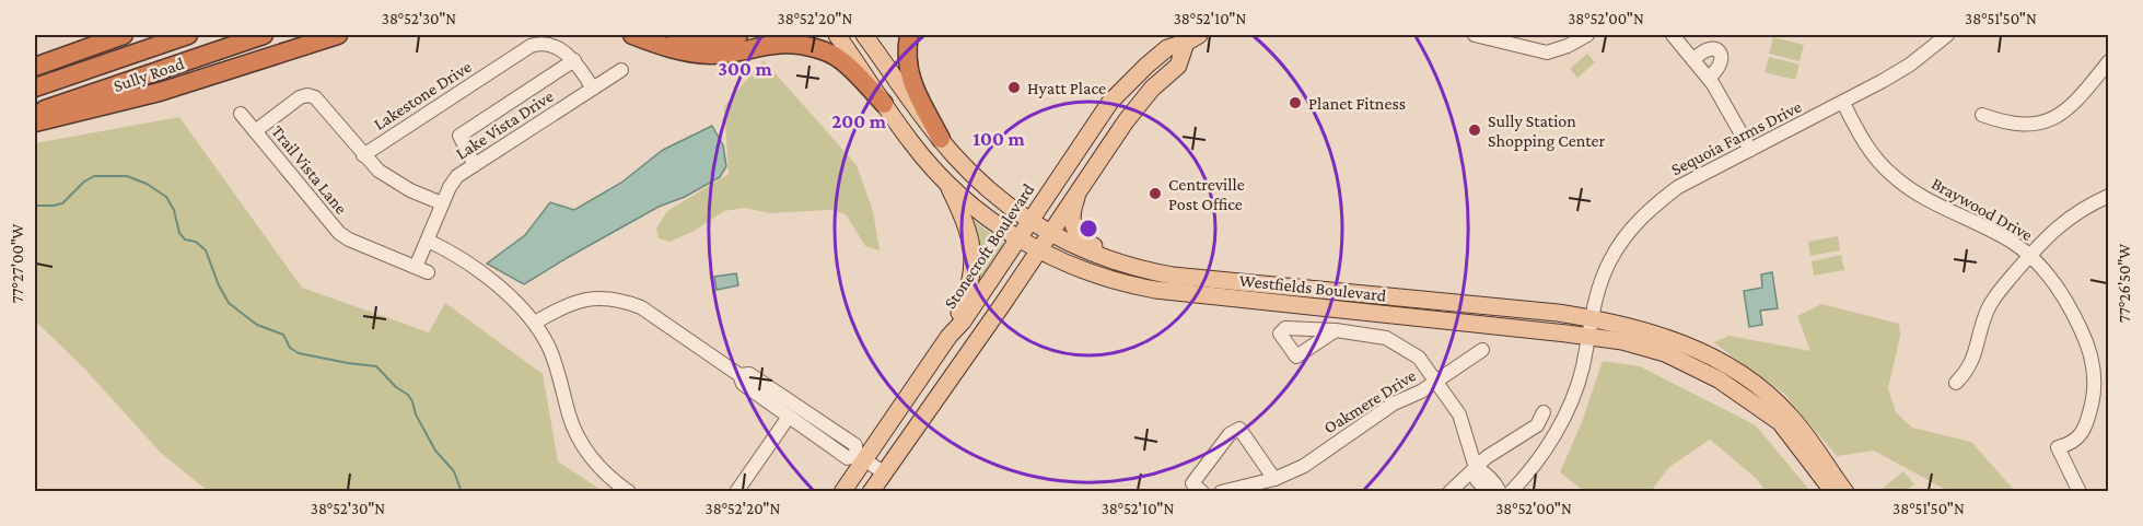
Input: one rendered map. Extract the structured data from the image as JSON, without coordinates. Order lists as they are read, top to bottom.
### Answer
{
  "streets": {
    "highway": ["Sully Road"],
    "main road": ["Stonecroft Boulevard", "Westfields Boulevard"],
    "street": [
      "Lakestone Drive",
      "Lake Vista Drive",
      "Sequoia Farms Drive",
      "Trail Vista Lane",
      "Braywood Drive",
      "Oakmere Drive"
    ]
  },
  "crossings": [
    ["Lakestone Drive", "Lake Vista Drive"],
    ["Lake Vista Drive", "Trail Vista Lane"],
    ["Sequoia Farms Drive", "Braywood Drive"],
    ["Sequoia Farms Drive", "Westfields Boulevard"],
    ["Stonecroft Boulevard", "Westfields Boulevard"]
  ],
  "places": [
    "Hyatt Place",
    "Planet Fitness",
    "Sully Station Shopping Center",
    "Centreville Post Office"
  ],
  "coordinates": [
    "38°52'30\"N",
    "38°52'20\"N",
    "38°52'10\"N",
    "38°52'00\"N",
    "38°51'50\"N",
    "77°27'00\"W",
    "77°26'50\"W"
  ],
  "rings": ["300 m", "200 m", "100 m"]
}
